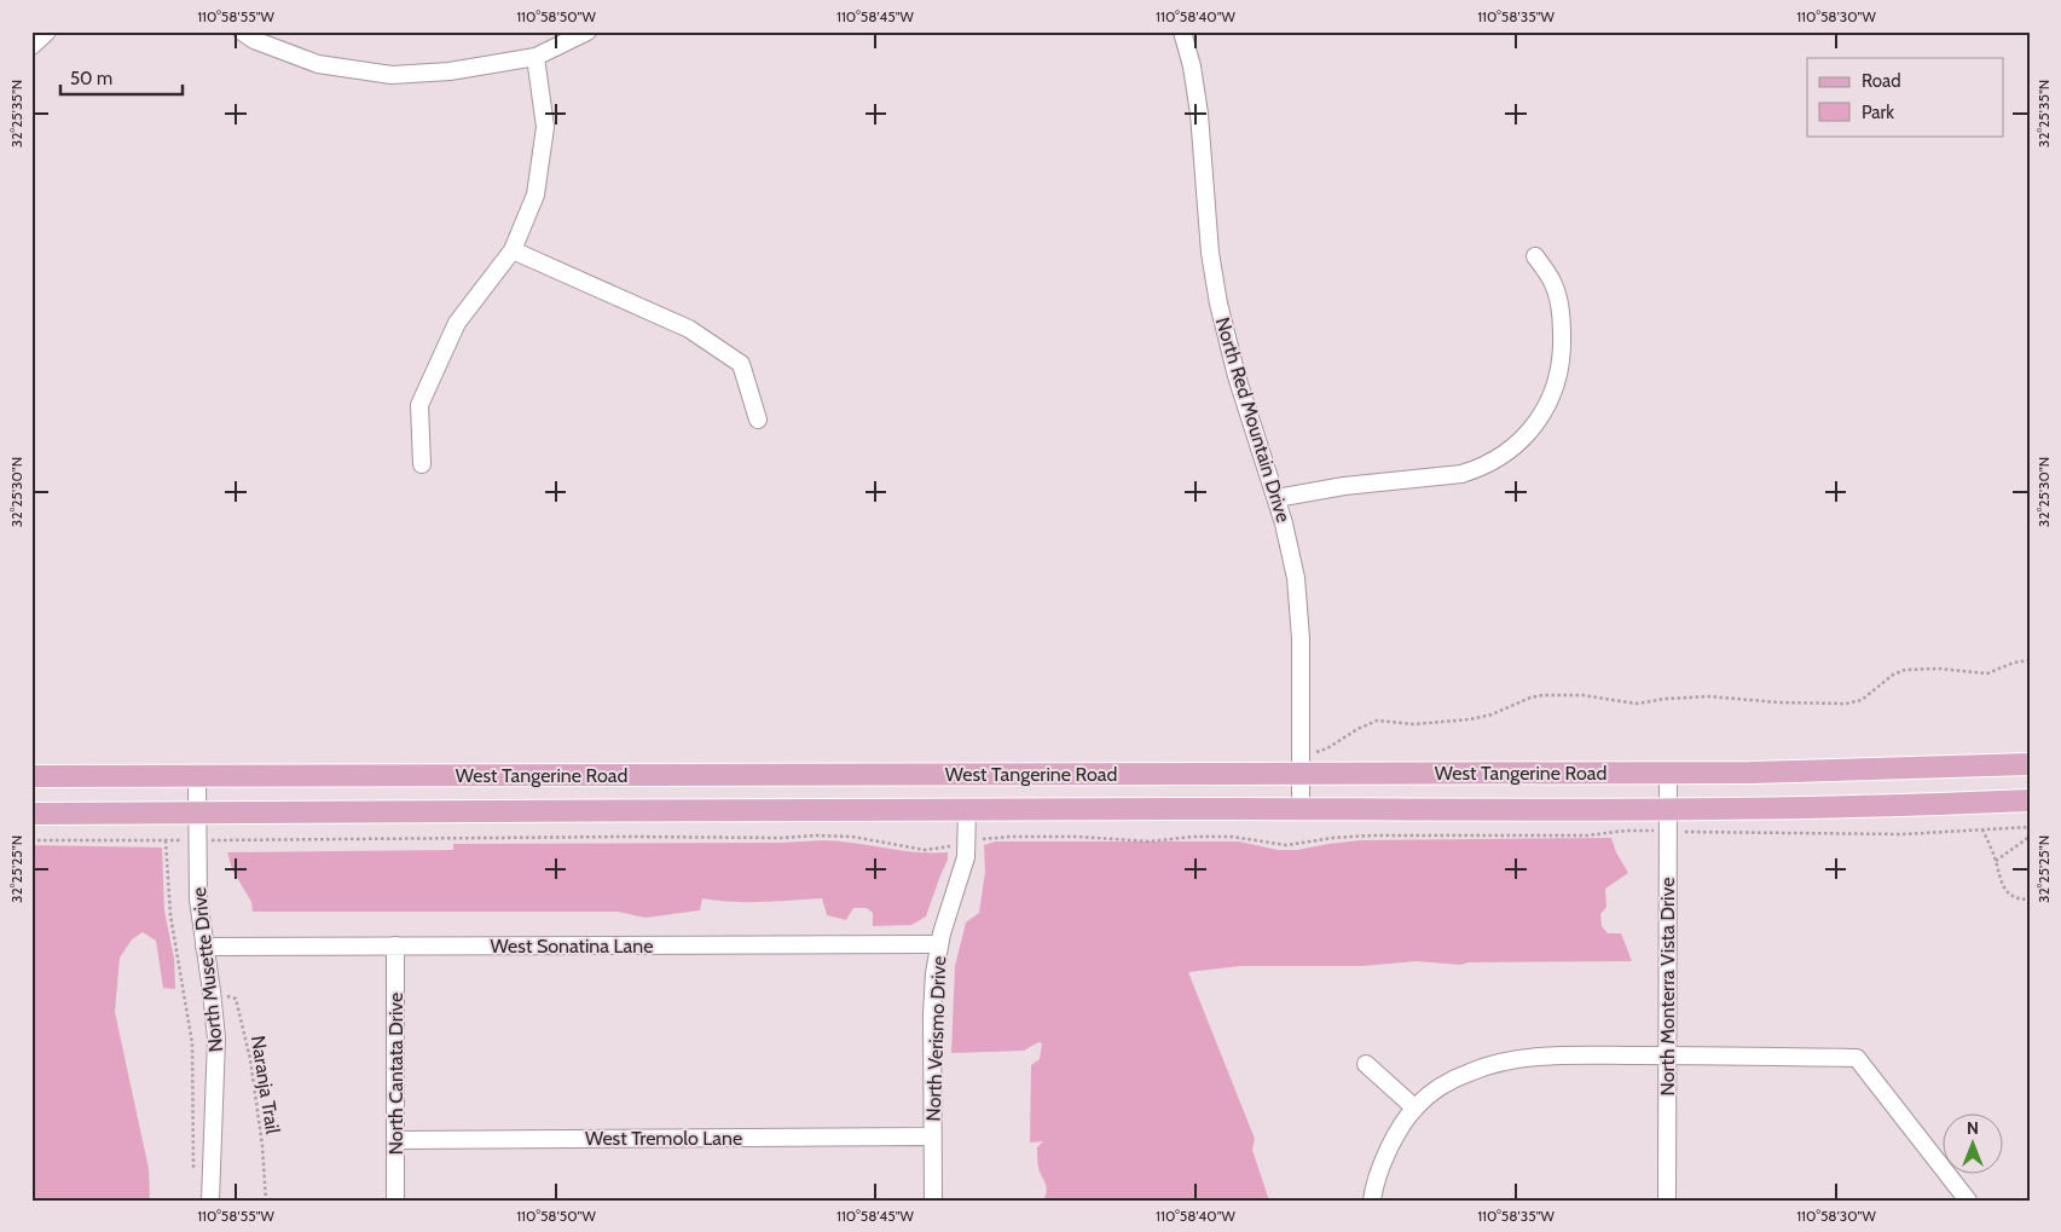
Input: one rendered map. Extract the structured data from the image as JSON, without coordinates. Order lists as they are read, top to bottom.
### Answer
{
  "streets": {
    "main road": ["West Tangerine Road"],
    "street": [
      "North Red Mountain Drive",
      "West Sonatina Lane",
      "North Musette Drive",
      "North Monterra Vista Drive",
      "North Verismo Drive",
      "North Cantata Drive",
      "West Tremolo Lane"
    ],
    "path": ["Naranja Trail"]
  },
  "crossings": [
    ["North Red Mountain Drive", "West Tangerine Road"],
    ["West Tangerine Road", "North Musette Drive"],
    ["West Tangerine Road", "North Monterra Vista Drive"],
    ["West Tangerine Road", "North Verismo Drive"],
    ["West Sonatina Lane", "North Musette Drive"],
    ["West Sonatina Lane", "North Verismo Drive"],
    ["West Sonatina Lane", "North Cantata Drive"],
    ["North Musette Drive", "Naranja Trail"],
    ["North Verismo Drive", "West Tremolo Lane"],
    ["North Cantata Drive", "West Tremolo Lane"]
  ],
  "legend": ["Road", "Park"],
  "scale_bar": "50 m",
  "north": "top",
  "coordinates": [
    "110°58'55\"W",
    "110°58'50\"W",
    "110°58'45\"W",
    "110°58'40\"W",
    "110°58'35\"W",
    "110°58'30\"W",
    "32°25'35\"N",
    "32°25'30\"N",
    "32°25'25\"N"
  ]
}
